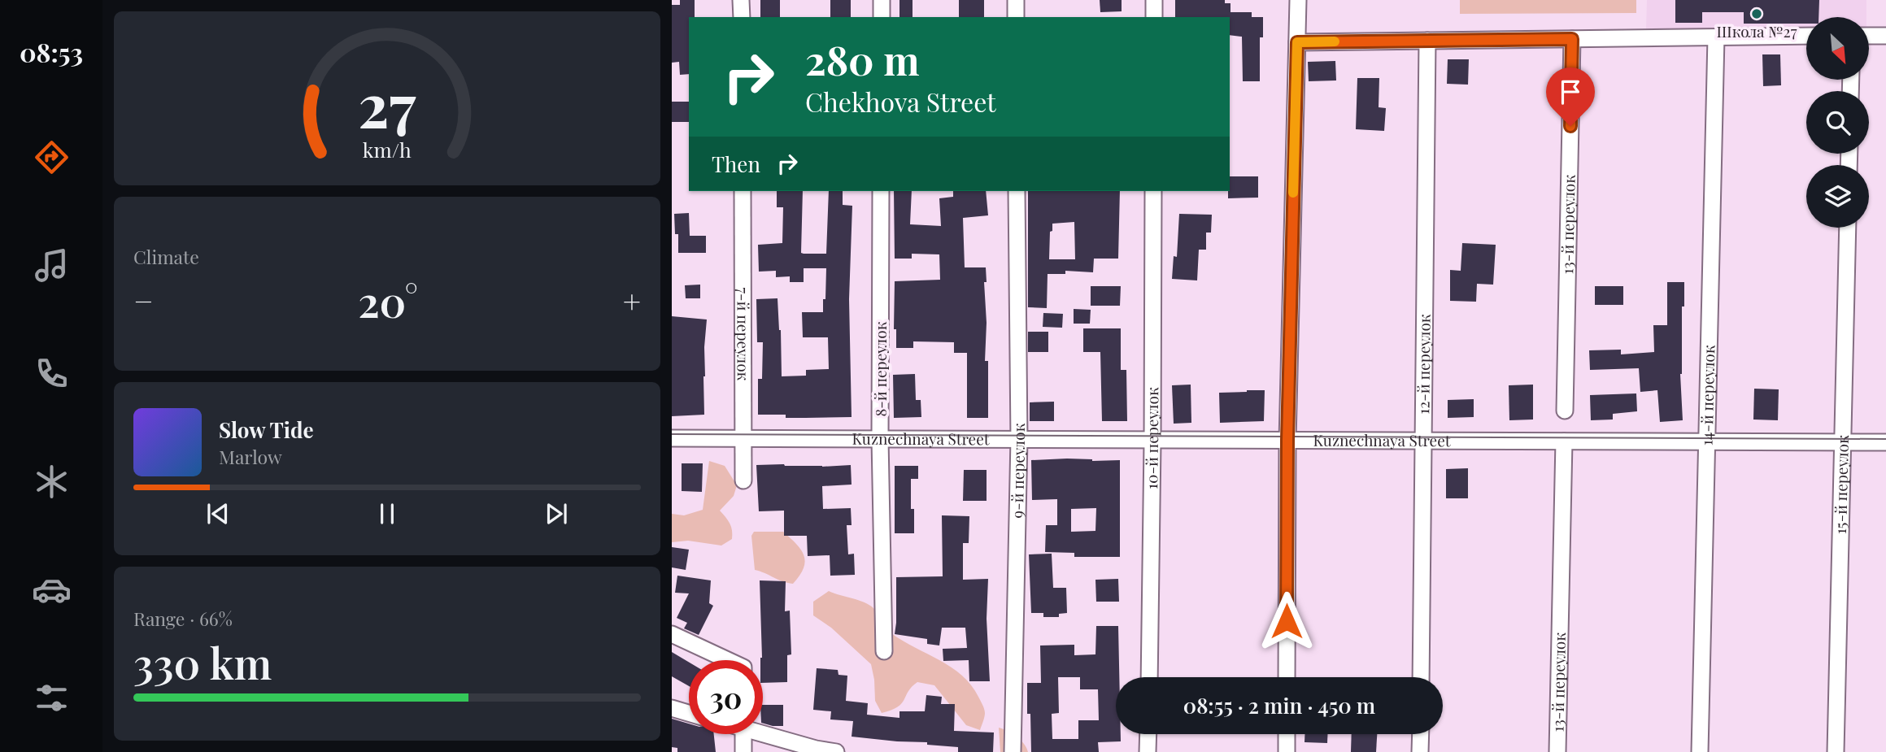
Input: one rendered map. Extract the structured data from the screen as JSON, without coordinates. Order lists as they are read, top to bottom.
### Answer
{
  "streets": {
    "street": [
      "13-й переулок",
      "7-й переулок",
      "12-й переулок",
      "8-й переулок",
      "14-й переулок",
      "10-й переулок",
      "Kuznechnaya Street",
      "9-й переулок",
      "15-й переулок"
    ]
  },
  "crossings": [
    ["13-й переулок", "Kuznechnaya Street"],
    ["7-й переулок", "Kuznechnaya Street"],
    ["12-й переулок", "Kuznechnaya Street"],
    ["8-й переулок", "Kuznechnaya Street"],
    ["14-й переулок", "Kuznechnaya Street"],
    ["10-й переулок", "Kuznechnaya Street"],
    ["Kuznechnaya Street", "9-й переулок"],
    ["Kuznechnaya Street", "15-й переулок"]
  ],
  "places": ["Школа №27"],
  "north": "bottom right",
  "page": {
    "tabs": "08:53",
    "turn": ["280 m", "Chekhova Street"],
    "then": "Then",
    "tile": [
      "Climate",
      ["Range · 66%", "330 km"]
    ],
    "heat": ["−", "20°", "+"],
    "song": ["Slow Tide", "Marlow"],
    "limit": "30",
    "trip": "08:55 · 2 min · 450 m",
    "gauge": ["27", "km/h"]
  }
}
